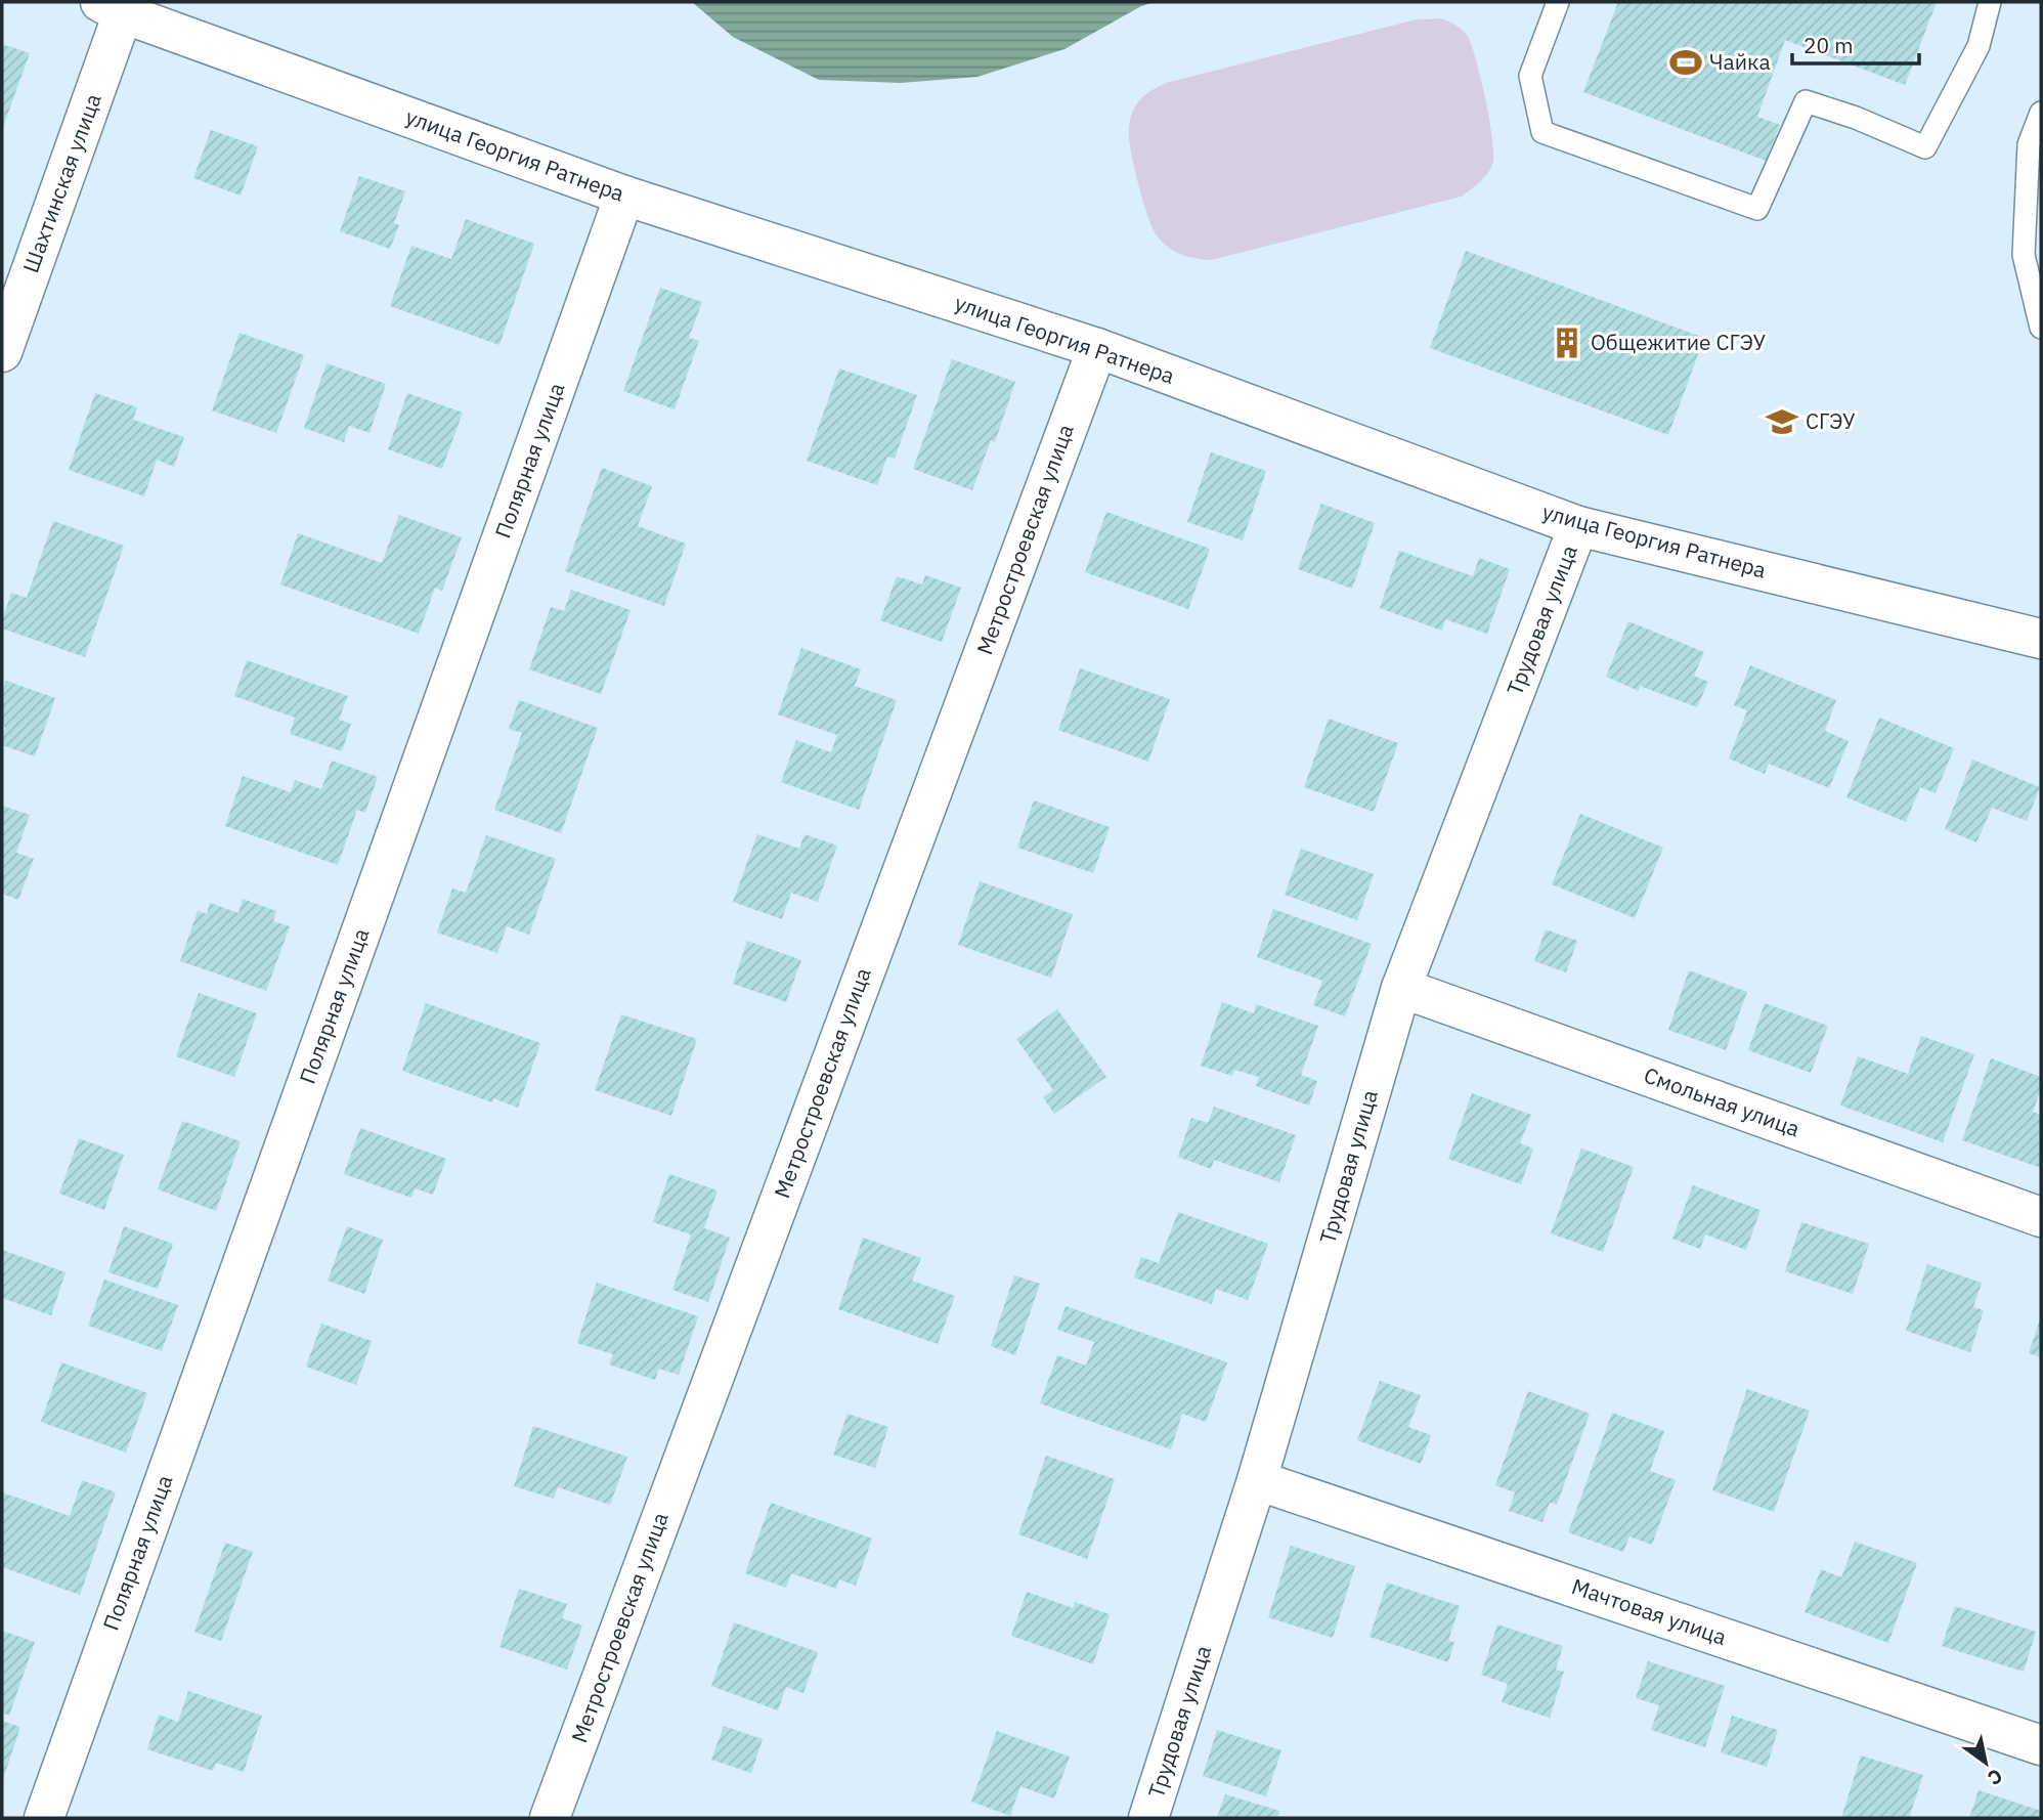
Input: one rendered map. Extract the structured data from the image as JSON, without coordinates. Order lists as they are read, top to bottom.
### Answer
{
  "streets": {
    "street": [
      "улица Георгия Ратнера",
      "Шахтинская улица",
      "Полярная улица",
      "Метростроевская улица",
      "Трудовая улица",
      "Смольная улица",
      "Мачтовая улица"
    ]
  },
  "crossings": [
    ["улица Георгия Ратнера", "Шахтинская улица"],
    ["улица Георгия Ратнера", "Полярная улица"],
    ["улица Георгия Ратнера", "Метростроевская улица"],
    ["улица Георгия Ратнера", "Трудовая улица"],
    ["Трудовая улица", "Смольная улица"],
    ["Трудовая улица", "Мачтовая улица"]
  ],
  "places": {
    "sports": ["Чайка"],
    "building": ["Общежитие СГЭУ"],
    "school or university": ["СГЭУ"]
  },
  "scale_bar": "20 m",
  "north": "bottom right"
}
